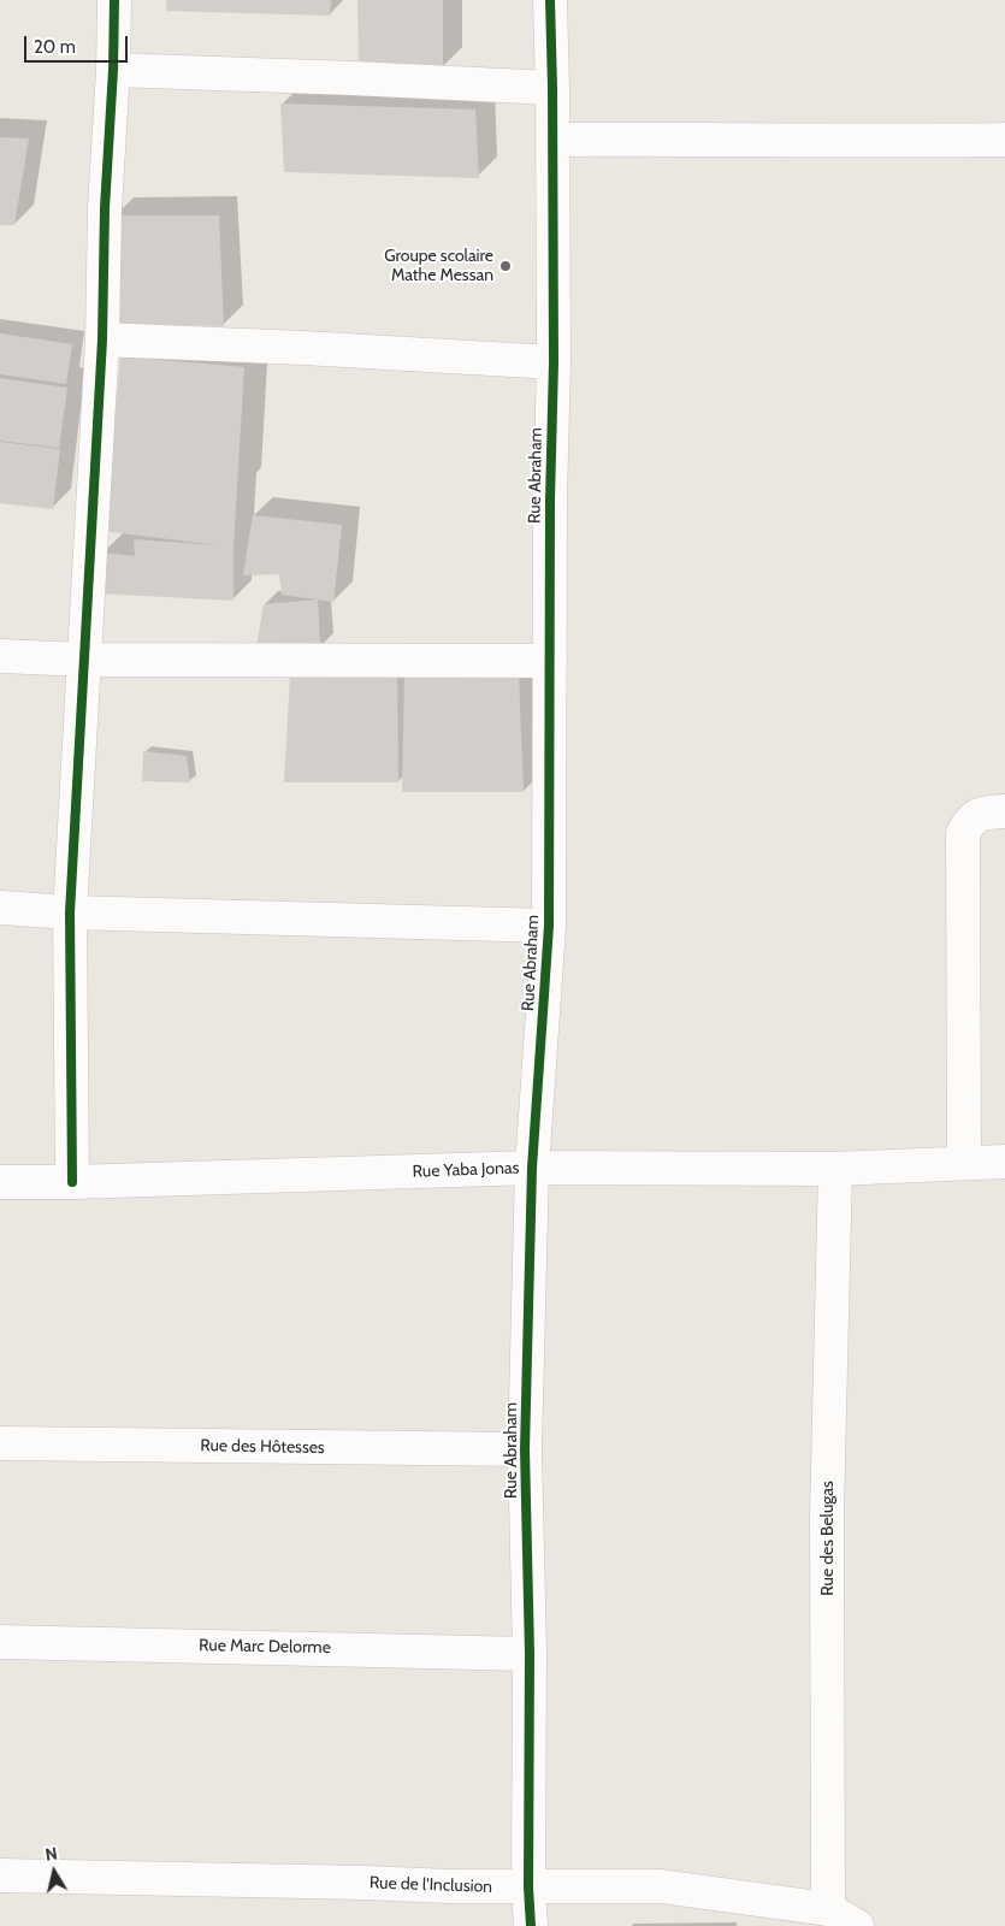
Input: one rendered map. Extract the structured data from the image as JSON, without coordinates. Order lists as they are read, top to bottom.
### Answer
{
  "streets": {
    "street": [
      "Rue Abraham",
      "Rue Yaba Jonas",
      "Rue des Hôtesses",
      "Rue des Belugas",
      "Rue Marc Delorme",
      "Rue de l'Inclusion"
    ]
  },
  "crossings": [
    ["Rue Abraham", "Rue Yaba Jonas"],
    ["Rue Abraham", "Rue des Hôtesses"],
    ["Rue Abraham", "Rue Marc Delorme"],
    ["Rue Abraham", "Rue de l'Inclusion"],
    ["Rue Yaba Jonas", "Rue des Belugas"],
    ["Rue des Belugas", "Rue de l'Inclusion"]
  ],
  "places": ["Groupe scolaire Mathe Messan"],
  "scale_bar": "20 m",
  "north": "top"
}
